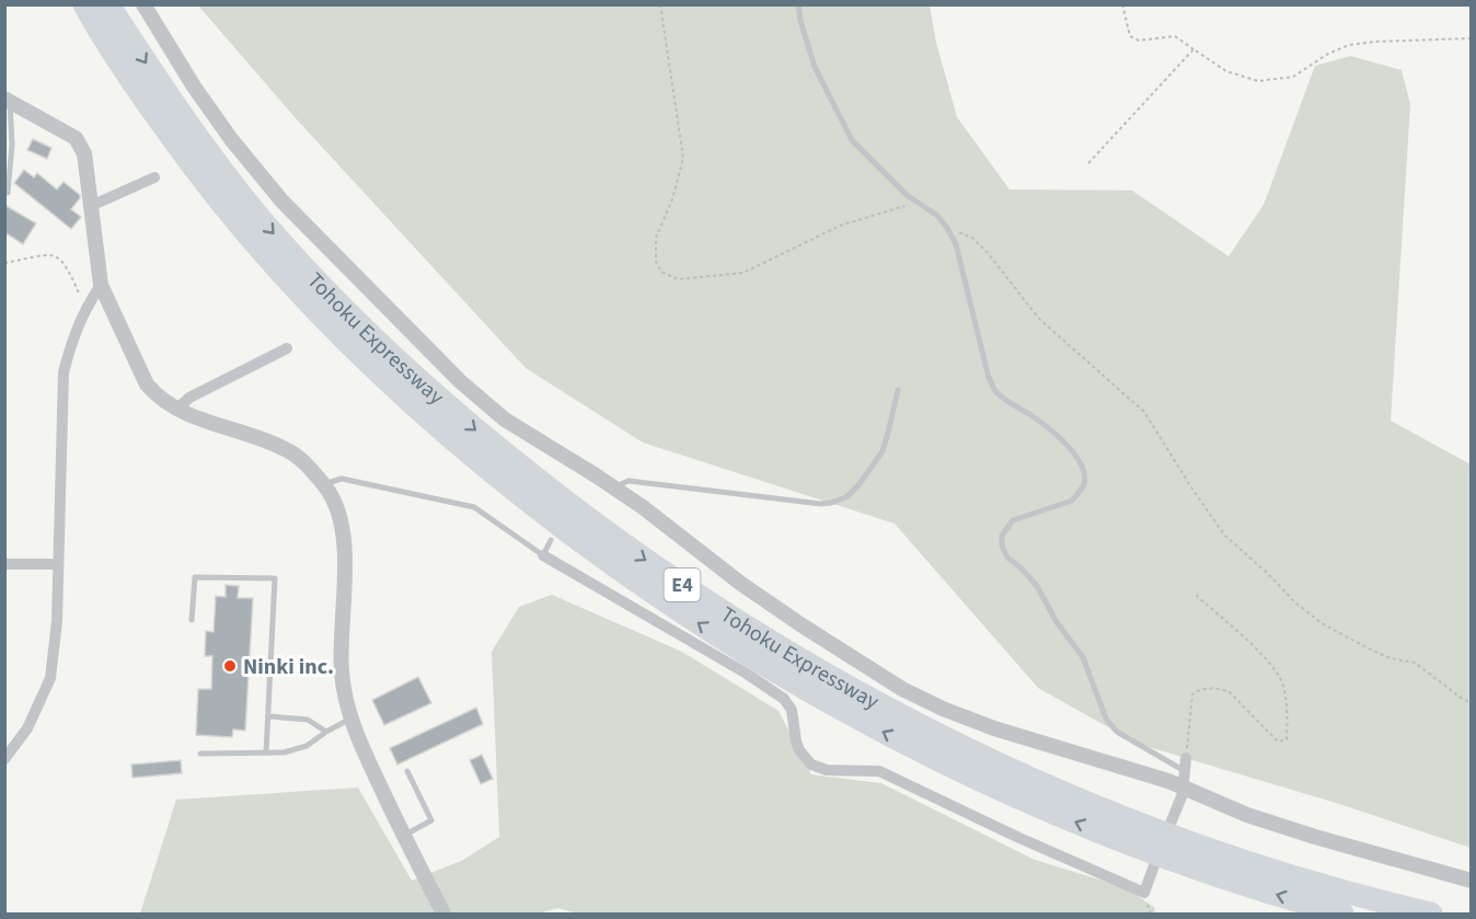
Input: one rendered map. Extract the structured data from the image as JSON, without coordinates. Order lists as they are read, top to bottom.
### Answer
{
  "streets": {
    "highway": ["Tohoku Expressway", "E4"]
  },
  "places": ["Ninki inc."]
}
